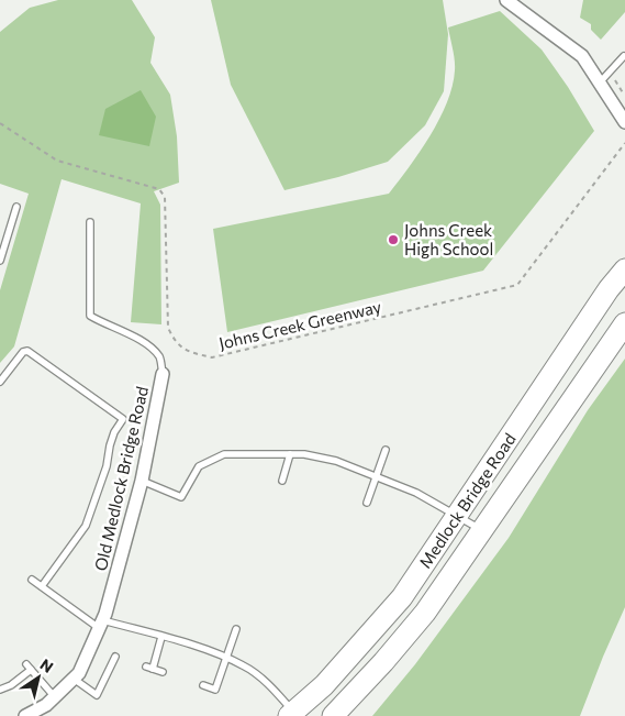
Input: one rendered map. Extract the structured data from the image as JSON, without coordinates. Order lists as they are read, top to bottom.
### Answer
{
  "streets": {
    "highway": ["Medlock Bridge Road"],
    "street": ["Old Medlock Bridge Road"],
    "path": ["Johns Creek Greenway"]
  },
  "places": ["Johns Creek High School"],
  "north": "top right"
}
